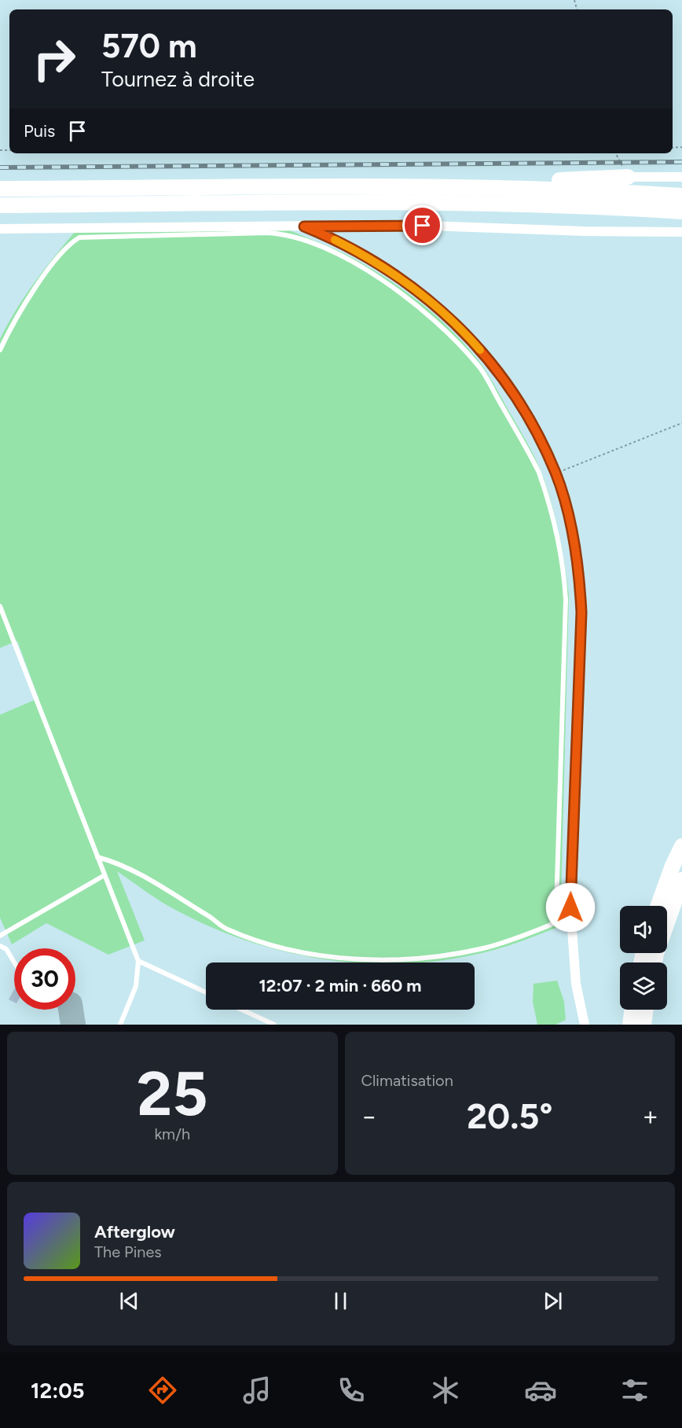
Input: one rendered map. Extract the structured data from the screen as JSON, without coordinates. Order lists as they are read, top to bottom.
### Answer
{
  "page": {
    "turn": ["570 m", "Tournez à droite"],
    "then": "Puis",
    "limit": "30",
    "trip": "12:07 · 2 min · 660 m",
    "tile": [
      ["25", "km/h"],
      "Climatisation"
    ],
    "heat": ["−", "20.5°", "+"],
    "song": ["Afterglow", "The Pines"],
    "tabs": "12:05"
  }
}
